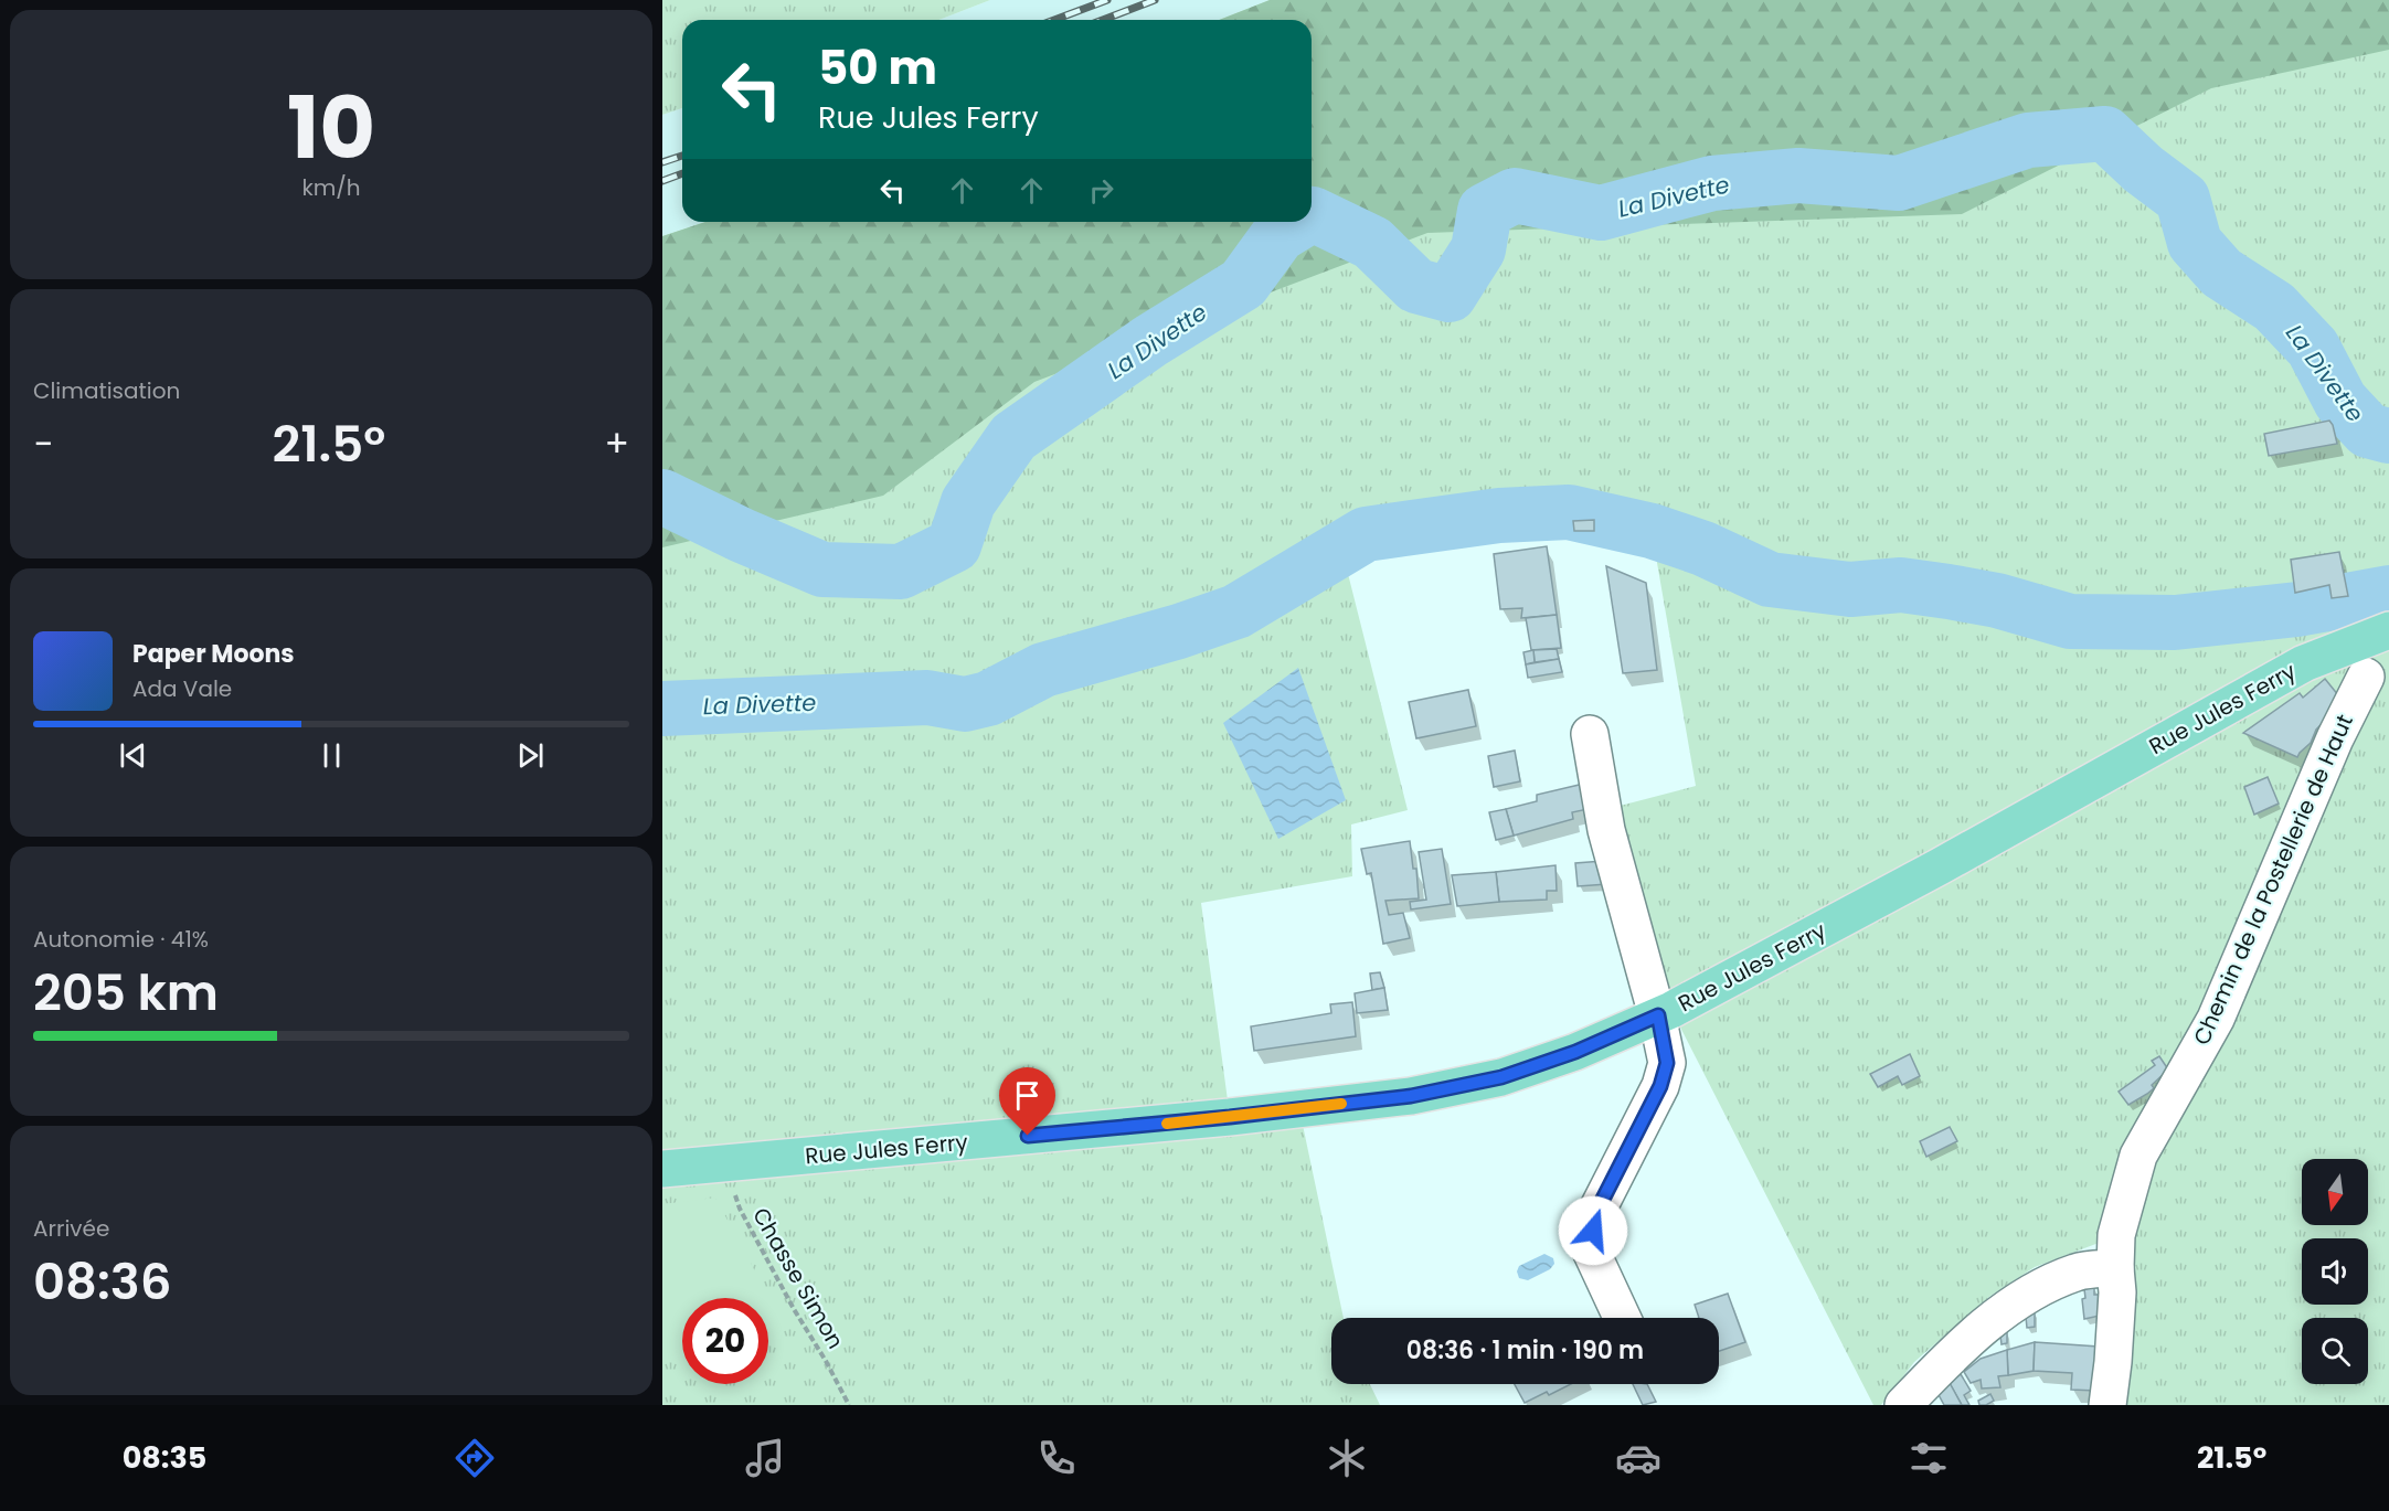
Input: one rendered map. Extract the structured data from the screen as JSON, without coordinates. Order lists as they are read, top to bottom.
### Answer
{
  "streets": {
    "main road": ["Rue Jules Ferry"],
    "street": ["Chemin de la Postellerie de Haut"],
    "path": ["Chasse Simon"]
  },
  "crossings": [
    ["Rue Jules Ferry", "Chasse Simon"]
  ],
  "water": ["La Divette"],
  "north": "bottom",
  "page": {
    "tile": [
      ["10", "km/h"],
      "Climatisation",
      ["Autonomie · 41%", "205 km"],
      ["Arrivée", "08:36"]
    ],
    "turn": ["50 m", "Rue Jules Ferry"],
    "heat": ["−", "21.5°", "+"],
    "song": ["Paper Moons", "Ada Vale"],
    "limit": "20",
    "trip": "08:36 · 1 min · 190 m",
    "tabs": ["08:35", "21.5°"]
  }
}
